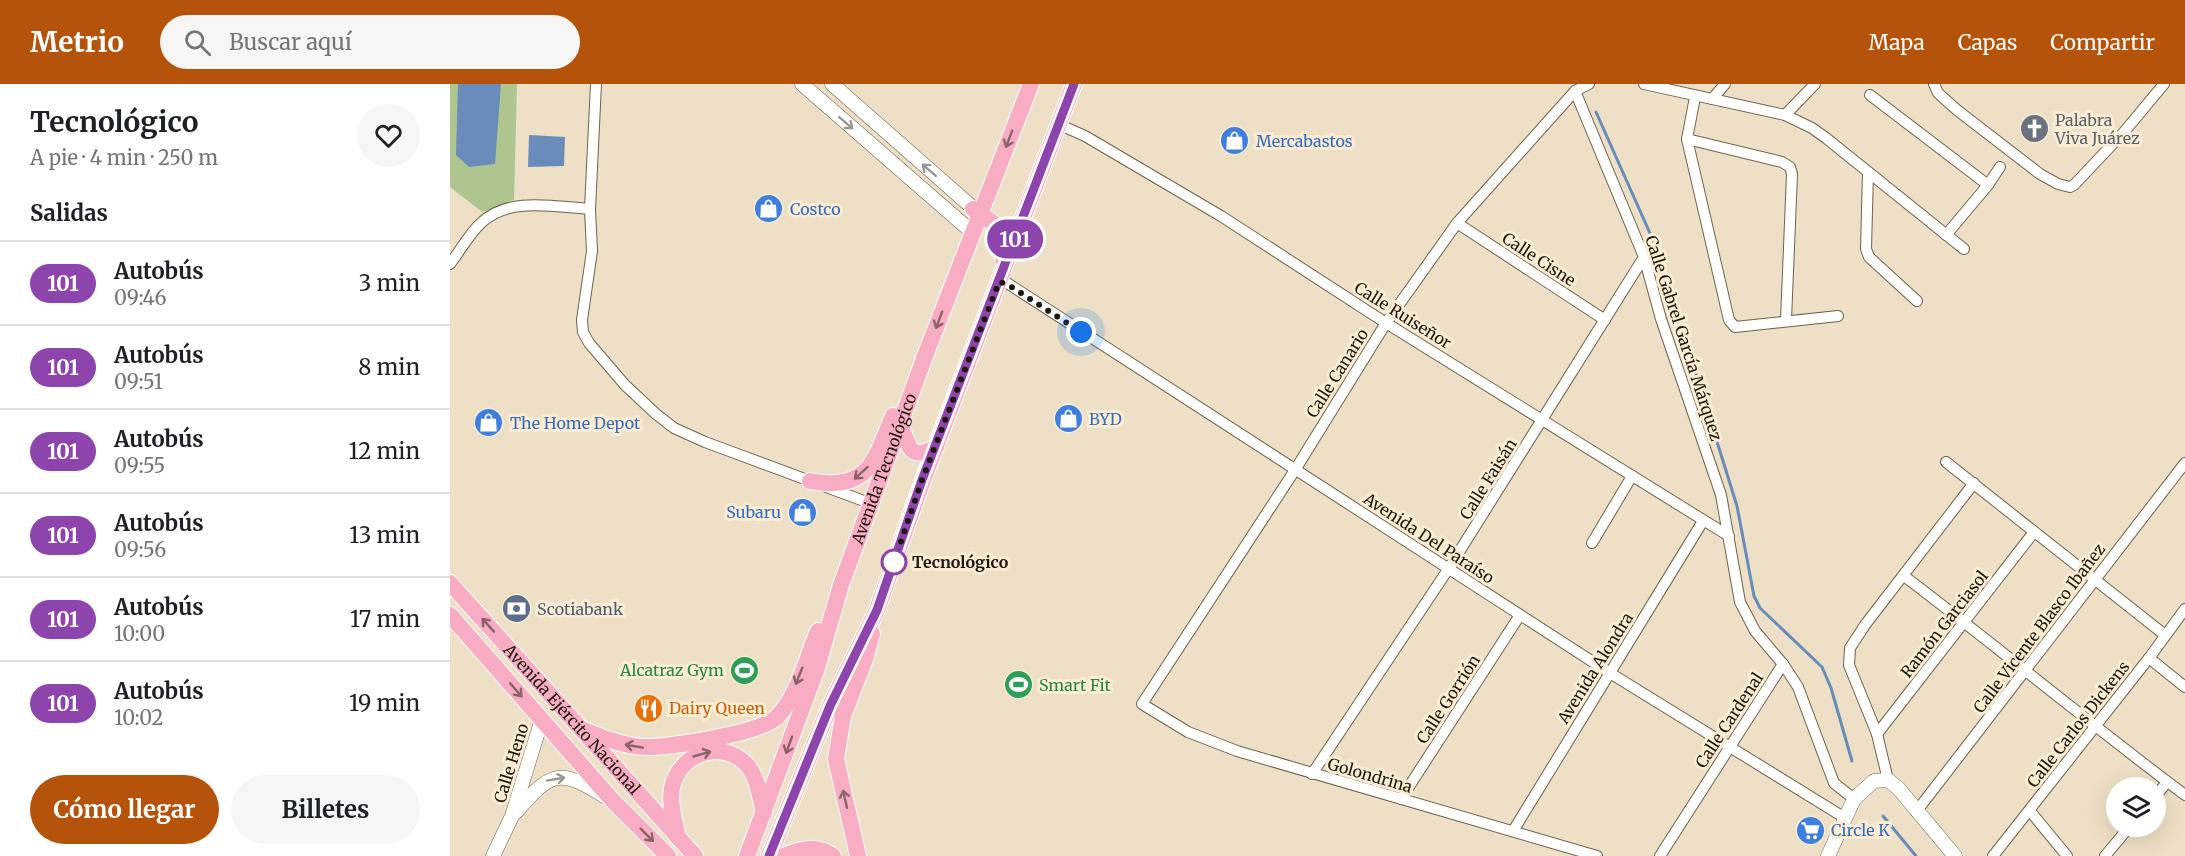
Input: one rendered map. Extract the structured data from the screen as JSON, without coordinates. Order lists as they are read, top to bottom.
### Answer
{
  "streets": {
    "main road": ["Avenida Tecnológico", "Avenida Ejército Nacional"],
    "street": [
      "Calle Cisne",
      "Calle Ruiseñor",
      "Calle Gabrel García Márquez",
      "Calle Canario",
      "Calle Faisán",
      "Avenida Del Paraíso",
      "Ramón Garciasol",
      "Calle Vicente Blasco Ibañez",
      "Avenida Alondra",
      "Calle Gorrión",
      "Calle Cardenal",
      "Calle Carlos Dickens",
      "Calle Heno",
      "Golondrina"
    ]
  },
  "crossings": [
    ["Calle Cisne", "Calle Canario"],
    ["Calle Cisne", "Calle Faisán"],
    ["Calle Ruiseñor", "Calle Gabrel García Márquez"],
    ["Calle Ruiseñor", "Calle Canario"],
    ["Calle Ruiseñor", "Calle Faisán"],
    ["Calle Ruiseñor", "Avenida Alondra"],
    ["Calle Gabrel García Márquez", "Calle Canario"],
    ["Calle Gabrel García Márquez", "Calle Faisán"],
    ["Calle Gabrel García Márquez", "Calle Cardenal"],
    ["Calle Canario", "Avenida Del Paraíso"],
    ["Calle Canario", "Golondrina"],
    ["Calle Faisán", "Avenida Del Paraíso"],
    ["Calle Faisán", "Golondrina"],
    ["Avenida Del Paraíso", "Avenida Alondra"],
    ["Avenida Del Paraíso", "Calle Gorrión"],
    ["Avenida Del Paraíso", "Calle Cardenal"],
    ["Avenida Alondra", "Golondrina"],
    ["Calle Gorrión", "Golondrina"],
    ["Avenida Ejército Nacional", "Calle Heno"]
  ],
  "one_way": ["Calle Heno"],
  "places": {
    "church": ["Palabra Viva Juárez"],
    "shop": [
      "Mercabastos",
      "Costco",
      "BYD",
      "The Home Depot",
      "Subaru"
    ],
    "other": ["Tecnológico"],
    "bank": ["Scotiabank"],
    "sports": ["Alcatraz Gym", "Smart Fit"],
    "restaurant": ["Dairy Queen"],
    "supermarket": ["Circle K"]
  },
  "lines": ["bus line 101"],
  "page": {
    "header": "Metrio",
    "search": "Buscar aquí",
    "nav": ["Mapa", "Capas", "Compartir"],
    "heading": [
      ["Tecnológico", "A pie · 4 min · 250 m"],
      "Salidas"
    ],
    "on_map": "101",
    "list": [
      {
        "mark": "101",
        "name": "Autobús",
        "note": "09:46",
        "value": "3 min"
      },
      {
        "mark": "101",
        "name": "Autobús",
        "note": "09:51",
        "value": "8 min"
      },
      {
        "mark": "101",
        "name": "Autobús",
        "note": "09:55",
        "value": "12 min"
      },
      {
        "mark": "101",
        "name": "Autobús",
        "note": "09:56",
        "value": "13 min"
      },
      {
        "mark": "101",
        "name": "Autobús",
        "note": "10:00",
        "value": "17 min"
      },
      {
        "mark": "101",
        "name": "Autobús",
        "note": "10:02",
        "value": "19 min"
      }
    ],
    "buttons": ["Cómo llegar", "Billetes"]
  }
}
